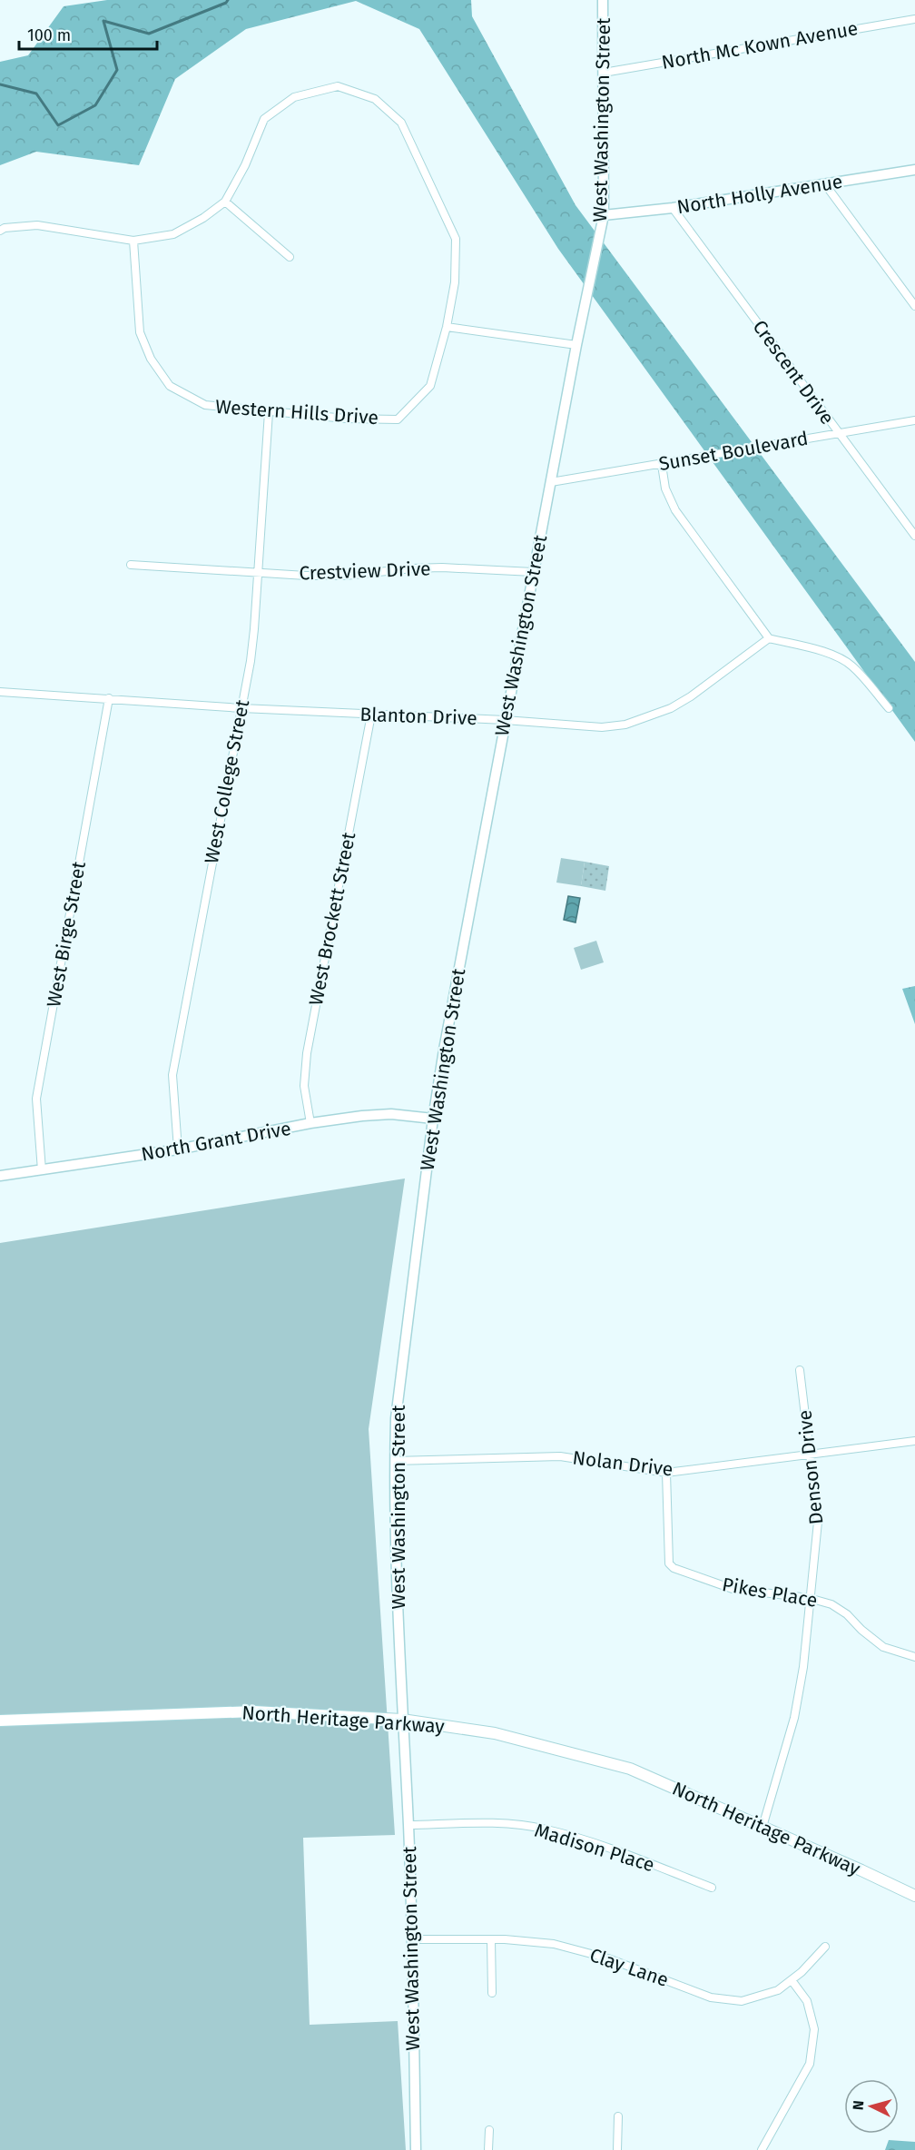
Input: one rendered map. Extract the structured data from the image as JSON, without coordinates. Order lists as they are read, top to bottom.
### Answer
{
  "streets": {
    "main road": ["North Heritage Parkway"],
    "street": [
      "North Mc Kown Avenue",
      "West Washington Street",
      "North Holly Avenue",
      "Crescent Drive",
      "Western Hills Drive",
      "Sunset Boulevard",
      "Crestview Drive",
      "Blanton Drive",
      "West College Street",
      "West Brockett Street",
      "West Birge Street",
      "North Grant Drive",
      "Nolan Drive",
      "Denson Drive",
      "Pikes Place",
      "Madison Place",
      "Clay Lane"
    ]
  },
  "crossings": [
    ["North Mc Kown Avenue", "West Washington Street"],
    ["West Washington Street", "North Holly Avenue"],
    ["West Washington Street", "Sunset Boulevard"],
    ["West Washington Street", "Crestview Drive"],
    ["West Washington Street", "Blanton Drive"],
    ["West Washington Street", "North Grant Drive"],
    ["West Washington Street", "Nolan Drive"],
    ["West Washington Street", "North Heritage Parkway"],
    ["West Washington Street", "Madison Place"],
    ["West Washington Street", "Clay Lane"],
    ["North Holly Avenue", "Crescent Drive"],
    ["Crescent Drive", "Sunset Boulevard"],
    ["Western Hills Drive", "West College Street"],
    ["Crestview Drive", "West College Street"],
    ["Blanton Drive", "West College Street"],
    ["Blanton Drive", "West Brockett Street"],
    ["Blanton Drive", "West Birge Street"],
    ["West College Street", "North Grant Drive"],
    ["West Brockett Street", "North Grant Drive"],
    ["West Birge Street", "North Grant Drive"],
    ["Nolan Drive", "Denson Drive"],
    ["Nolan Drive", "Pikes Place"],
    ["Denson Drive", "Pikes Place"],
    ["Denson Drive", "North Heritage Parkway"]
  ],
  "scale_bar": "100 m",
  "north": "left"
}
